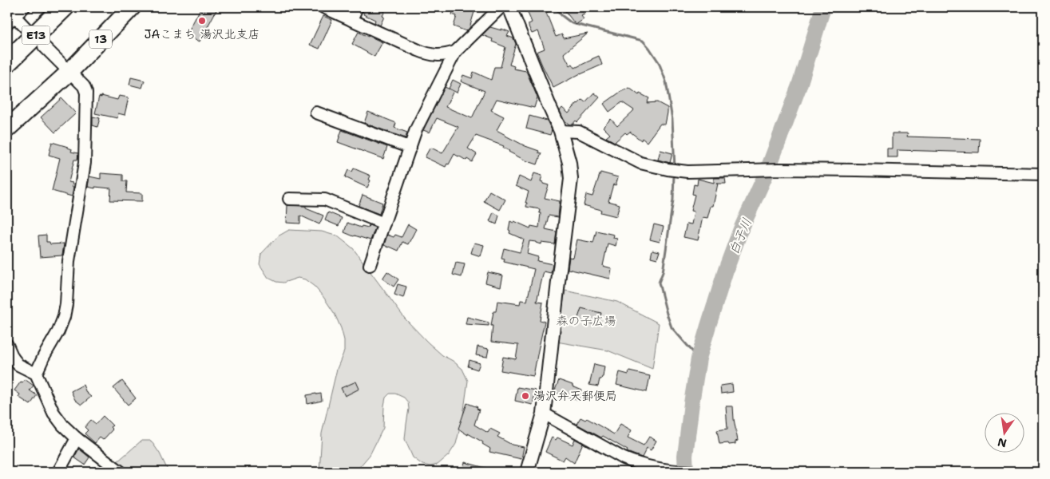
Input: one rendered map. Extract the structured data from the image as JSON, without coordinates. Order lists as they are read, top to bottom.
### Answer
{
  "streets": {
    "highway": ["E13"],
    "main road": ["13"]
  },
  "water": ["白子川"],
  "parks": ["森の子広場"],
  "places": ["JAこまち 湯沢北支店", "湯沢弁天郵便局"],
  "north": "bottom"
}
